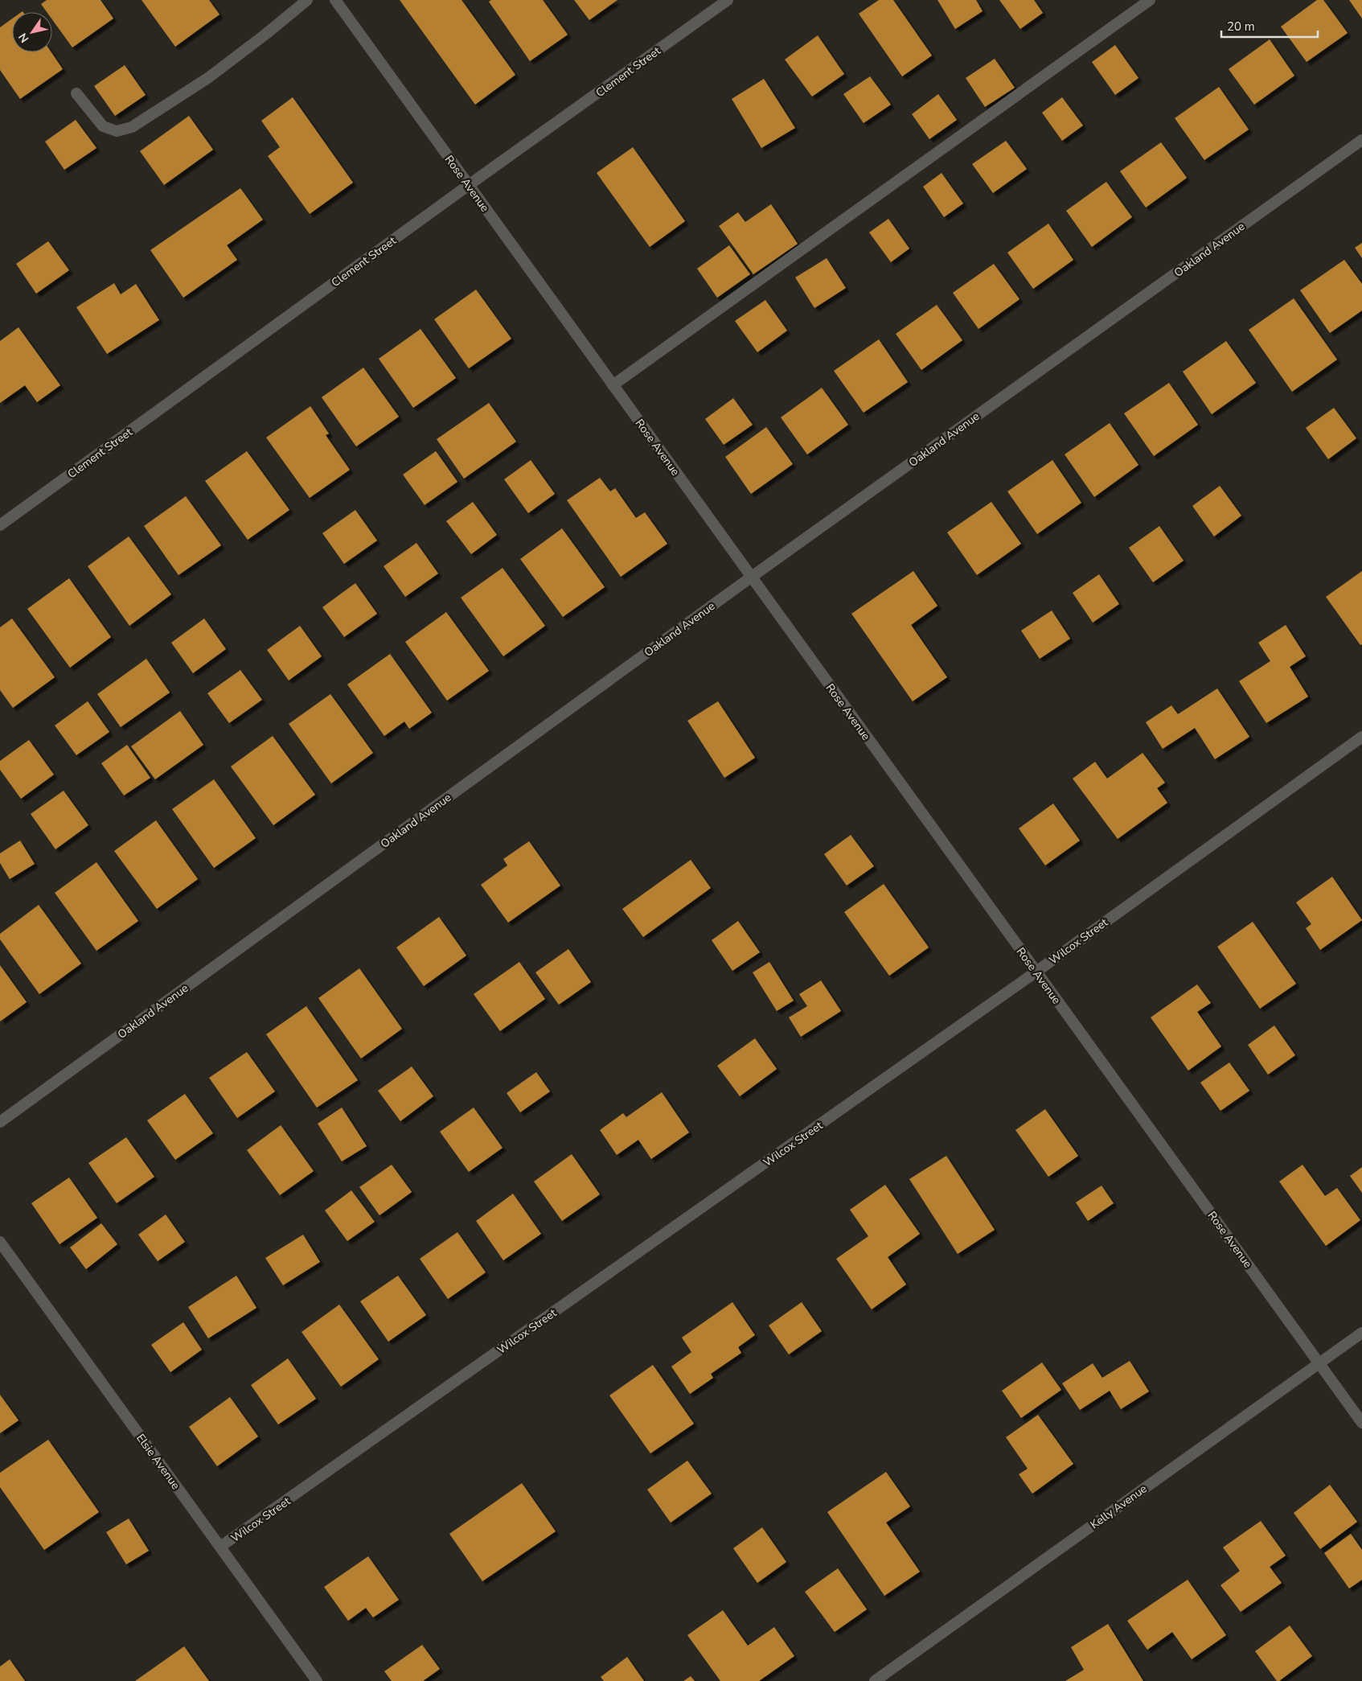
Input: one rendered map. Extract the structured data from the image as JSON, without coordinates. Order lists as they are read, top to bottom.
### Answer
{
  "streets": {
    "street": [
      "Clement Street",
      "Rose Avenue",
      "Oakland Avenue",
      "Wilcox Street",
      "Elsie Avenue",
      "Kelly Avenue"
    ]
  },
  "crossings": [
    ["Clement Street", "Rose Avenue"],
    ["Rose Avenue", "Oakland Avenue"],
    ["Rose Avenue", "Wilcox Street"],
    ["Rose Avenue", "Kelly Avenue"],
    ["Wilcox Street", "Elsie Avenue"]
  ],
  "scale_bar": "20 m",
  "north": "bottom left"
}
